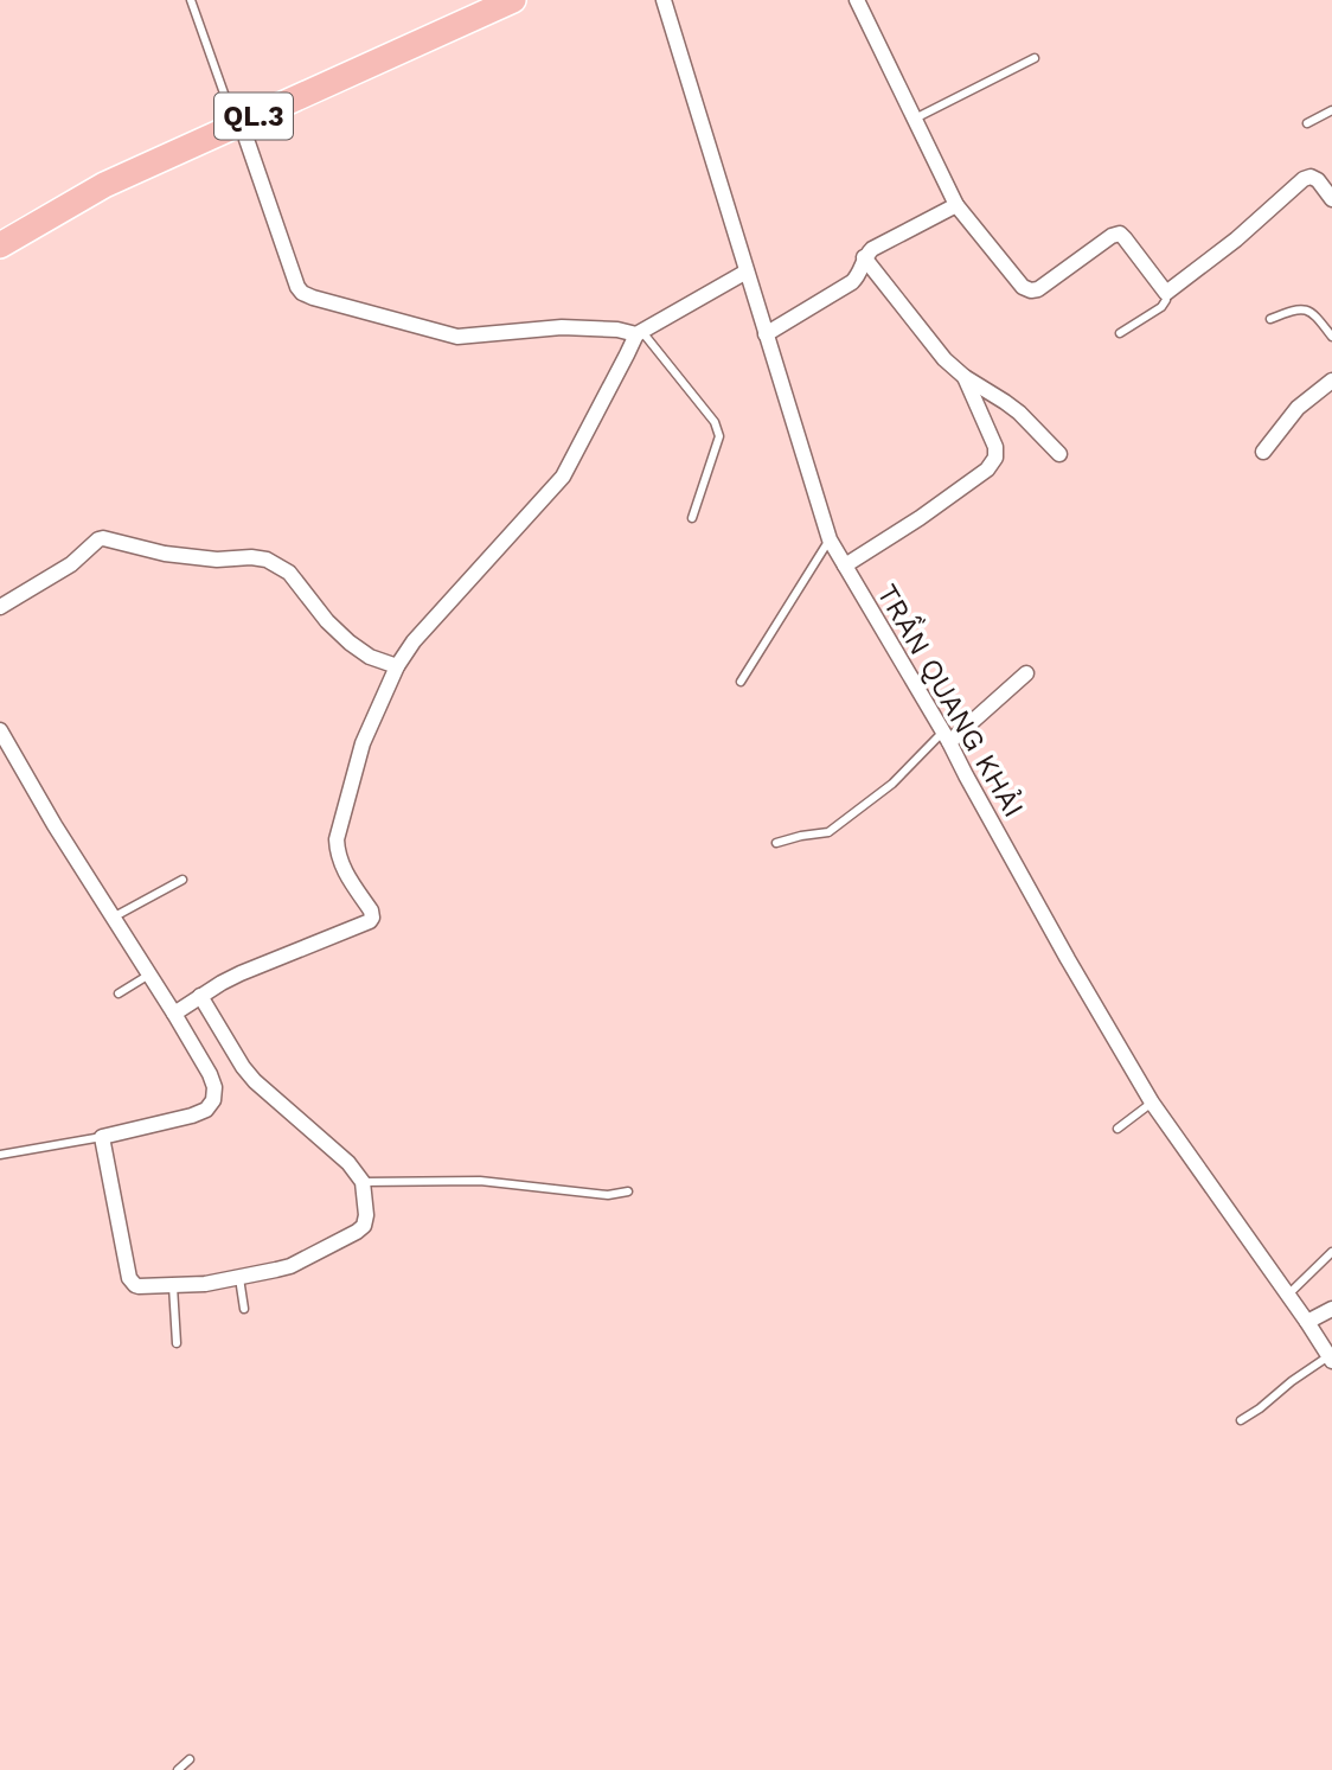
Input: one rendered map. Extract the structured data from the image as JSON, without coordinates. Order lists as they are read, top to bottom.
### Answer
{
  "streets": {
    "highway": ["QL.3"],
    "street": ["TRẦN QUANG KHẢI"]
  }
}
